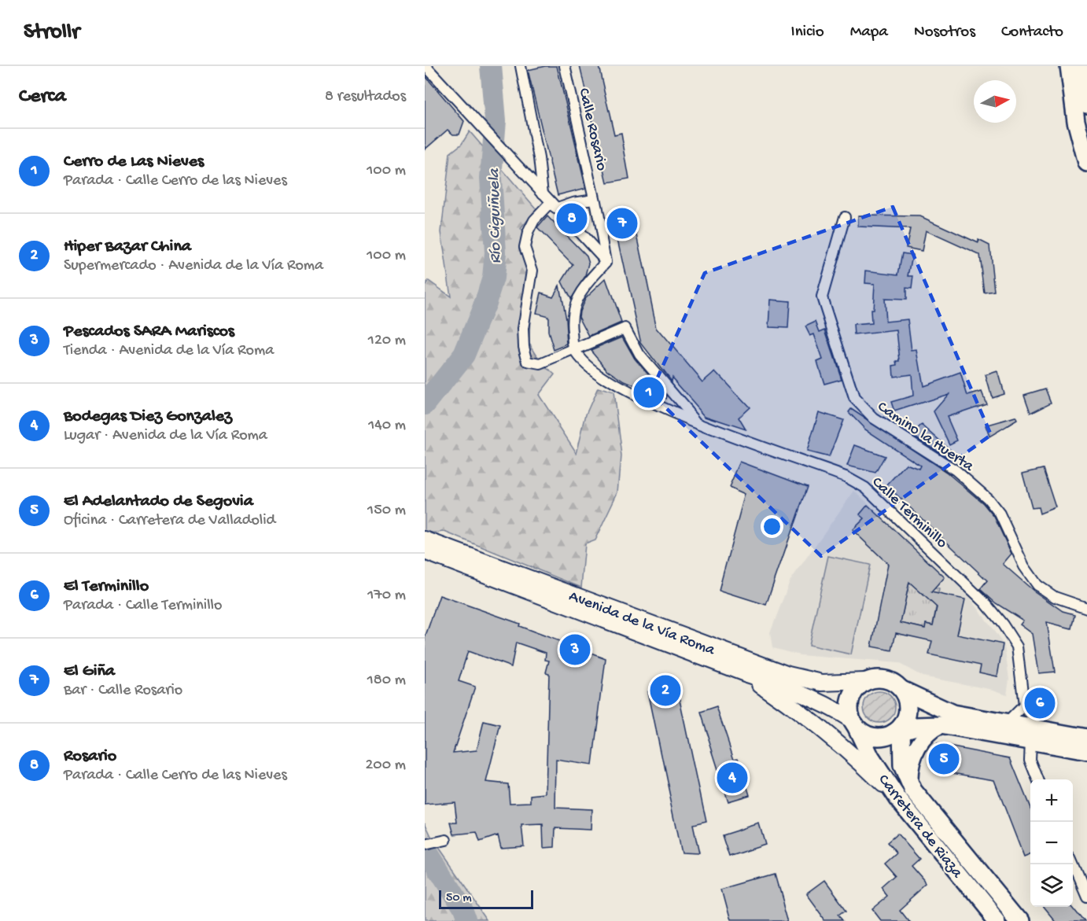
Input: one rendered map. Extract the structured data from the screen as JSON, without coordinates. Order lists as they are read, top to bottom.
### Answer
{
  "streets": {
    "highway": ["Carretera de Riaza"],
    "main road": ["Avenida de la Vía Roma"],
    "street": ["Calle Rosario", "Camino la Huerta", "Calle Terminillo"]
  },
  "crossings": [
    ["Avenida de la Vía Roma", "Carretera de Riaza"]
  ],
  "water": ["Río Ciguiñuela"],
  "scale_bar": "50 m",
  "north": "right",
  "page": {
    "header": "Strollr",
    "nav": [
      "Inicio",
      "Mapa",
      "Nosotros",
      "Contacto"
    ],
    "heading": ["Cerca", "8 resultados"],
    "list": [
      {
        "mark": "1",
        "name": "Cerro de Las Nieves",
        "note": "Parada · Calle Cerro de las Nieves",
        "value": "100 m"
      },
      {
        "mark": "2",
        "name": "Hiper Bazar China",
        "note": "Supermercado · Avenida de la Vía Roma",
        "value": "100 m"
      },
      {
        "mark": "3",
        "name": "Pescados SARA Mariscos",
        "note": "Tienda · Avenida de la Vía Roma",
        "value": "120 m"
      },
      {
        "mark": "4",
        "name": "Bodegas Diez Gonzalez",
        "note": "Lugar · Avenida de la Vía Roma",
        "value": "140 m"
      },
      {
        "mark": "5",
        "name": "El Adelantado de Segovia",
        "note": "Oficina · Carretera de Valladolid",
        "value": "150 m"
      },
      {
        "mark": "6",
        "name": "El Terminillo",
        "note": "Parada · Calle Terminillo",
        "value": "170 m"
      },
      {
        "mark": "7",
        "name": "El Giña",
        "note": "Bar · Calle Rosario",
        "value": "180 m"
      },
      {
        "mark": "8",
        "name": "Rosario",
        "note": "Parada · Calle Cerro de las Nieves",
        "value": "200 m"
      }
    ],
    "pins": [
      "8",
      "7",
      "1",
      "3",
      "2",
      "6",
      "5",
      "4"
    ],
    "map_buttons": ["+", "−"],
    "scale": "50 m"
  }
}
